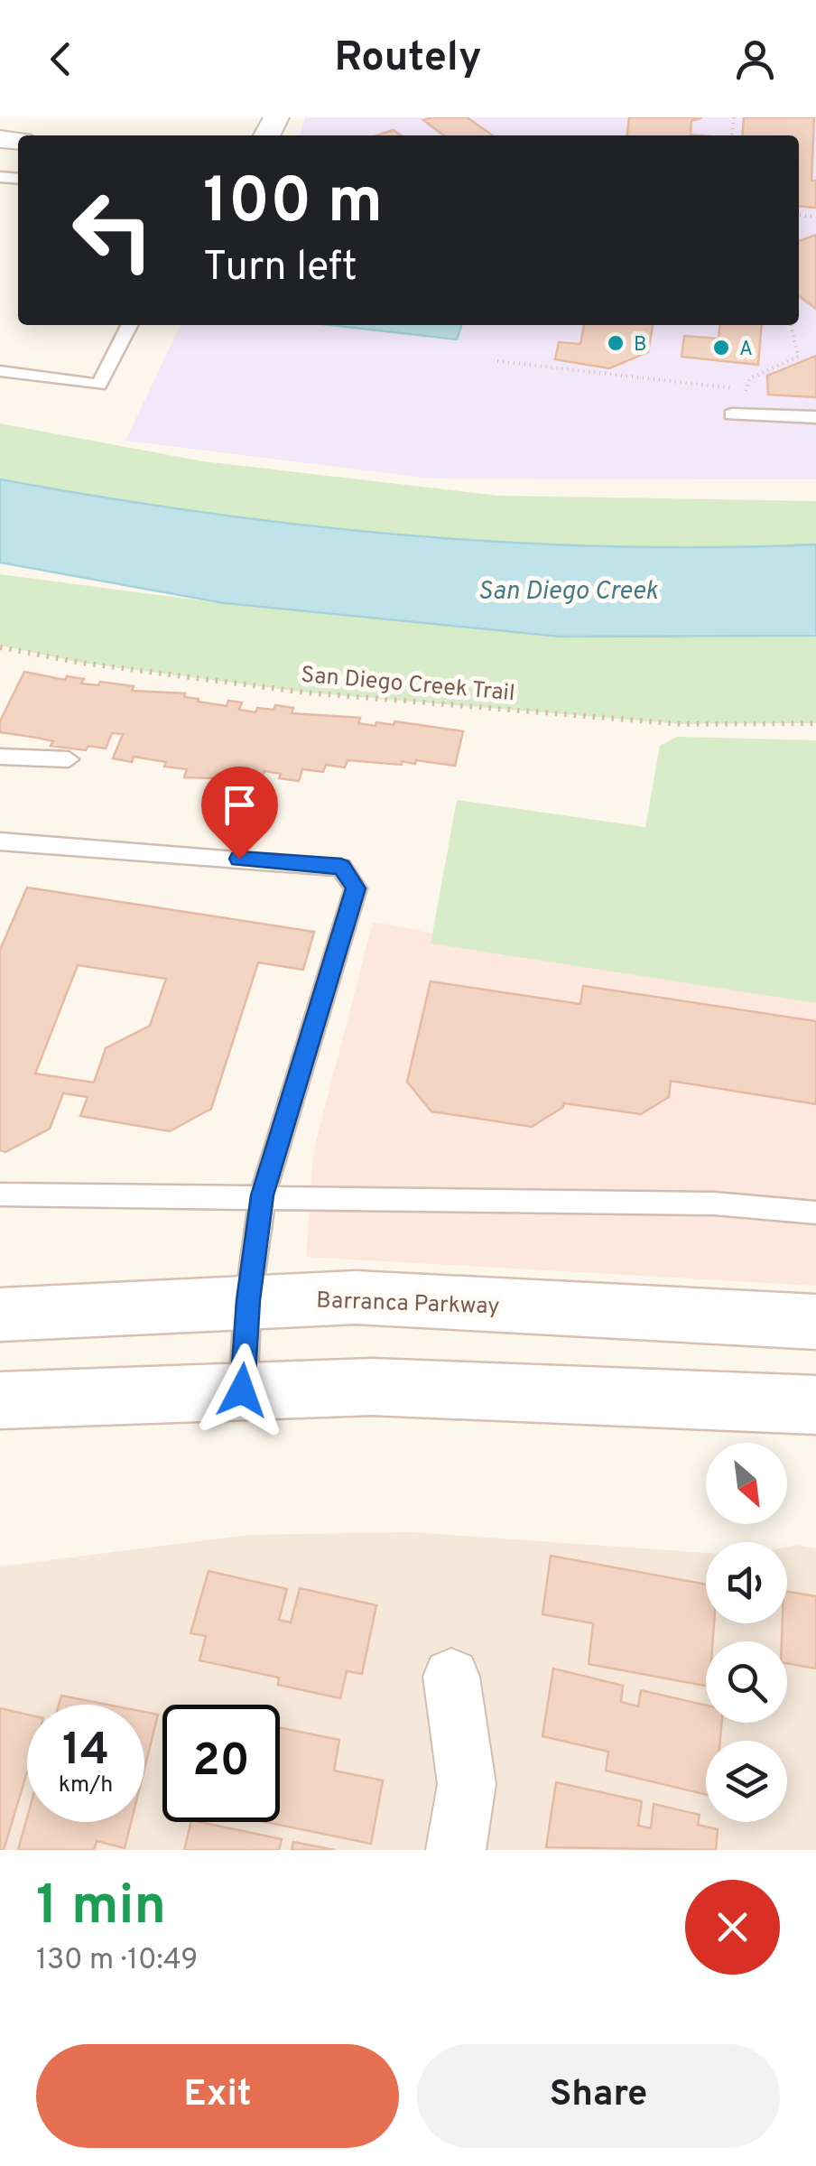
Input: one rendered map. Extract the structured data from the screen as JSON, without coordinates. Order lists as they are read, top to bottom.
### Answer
{
  "streets": {
    "main road": ["Barranca Parkway"],
    "path": ["San Diego Creek Trail"]
  },
  "water": ["San Diego Creek"],
  "places": ["B", "A"],
  "north": "bottom right",
  "page": {
    "header": "Routely",
    "turn": ["100 m", "Turn left"],
    "speed": "14 km/h",
    "limit": "20",
    "heading": ["1 min", "130 m · 10:49"],
    "buttons": ["Exit", "Share"]
  }
}
